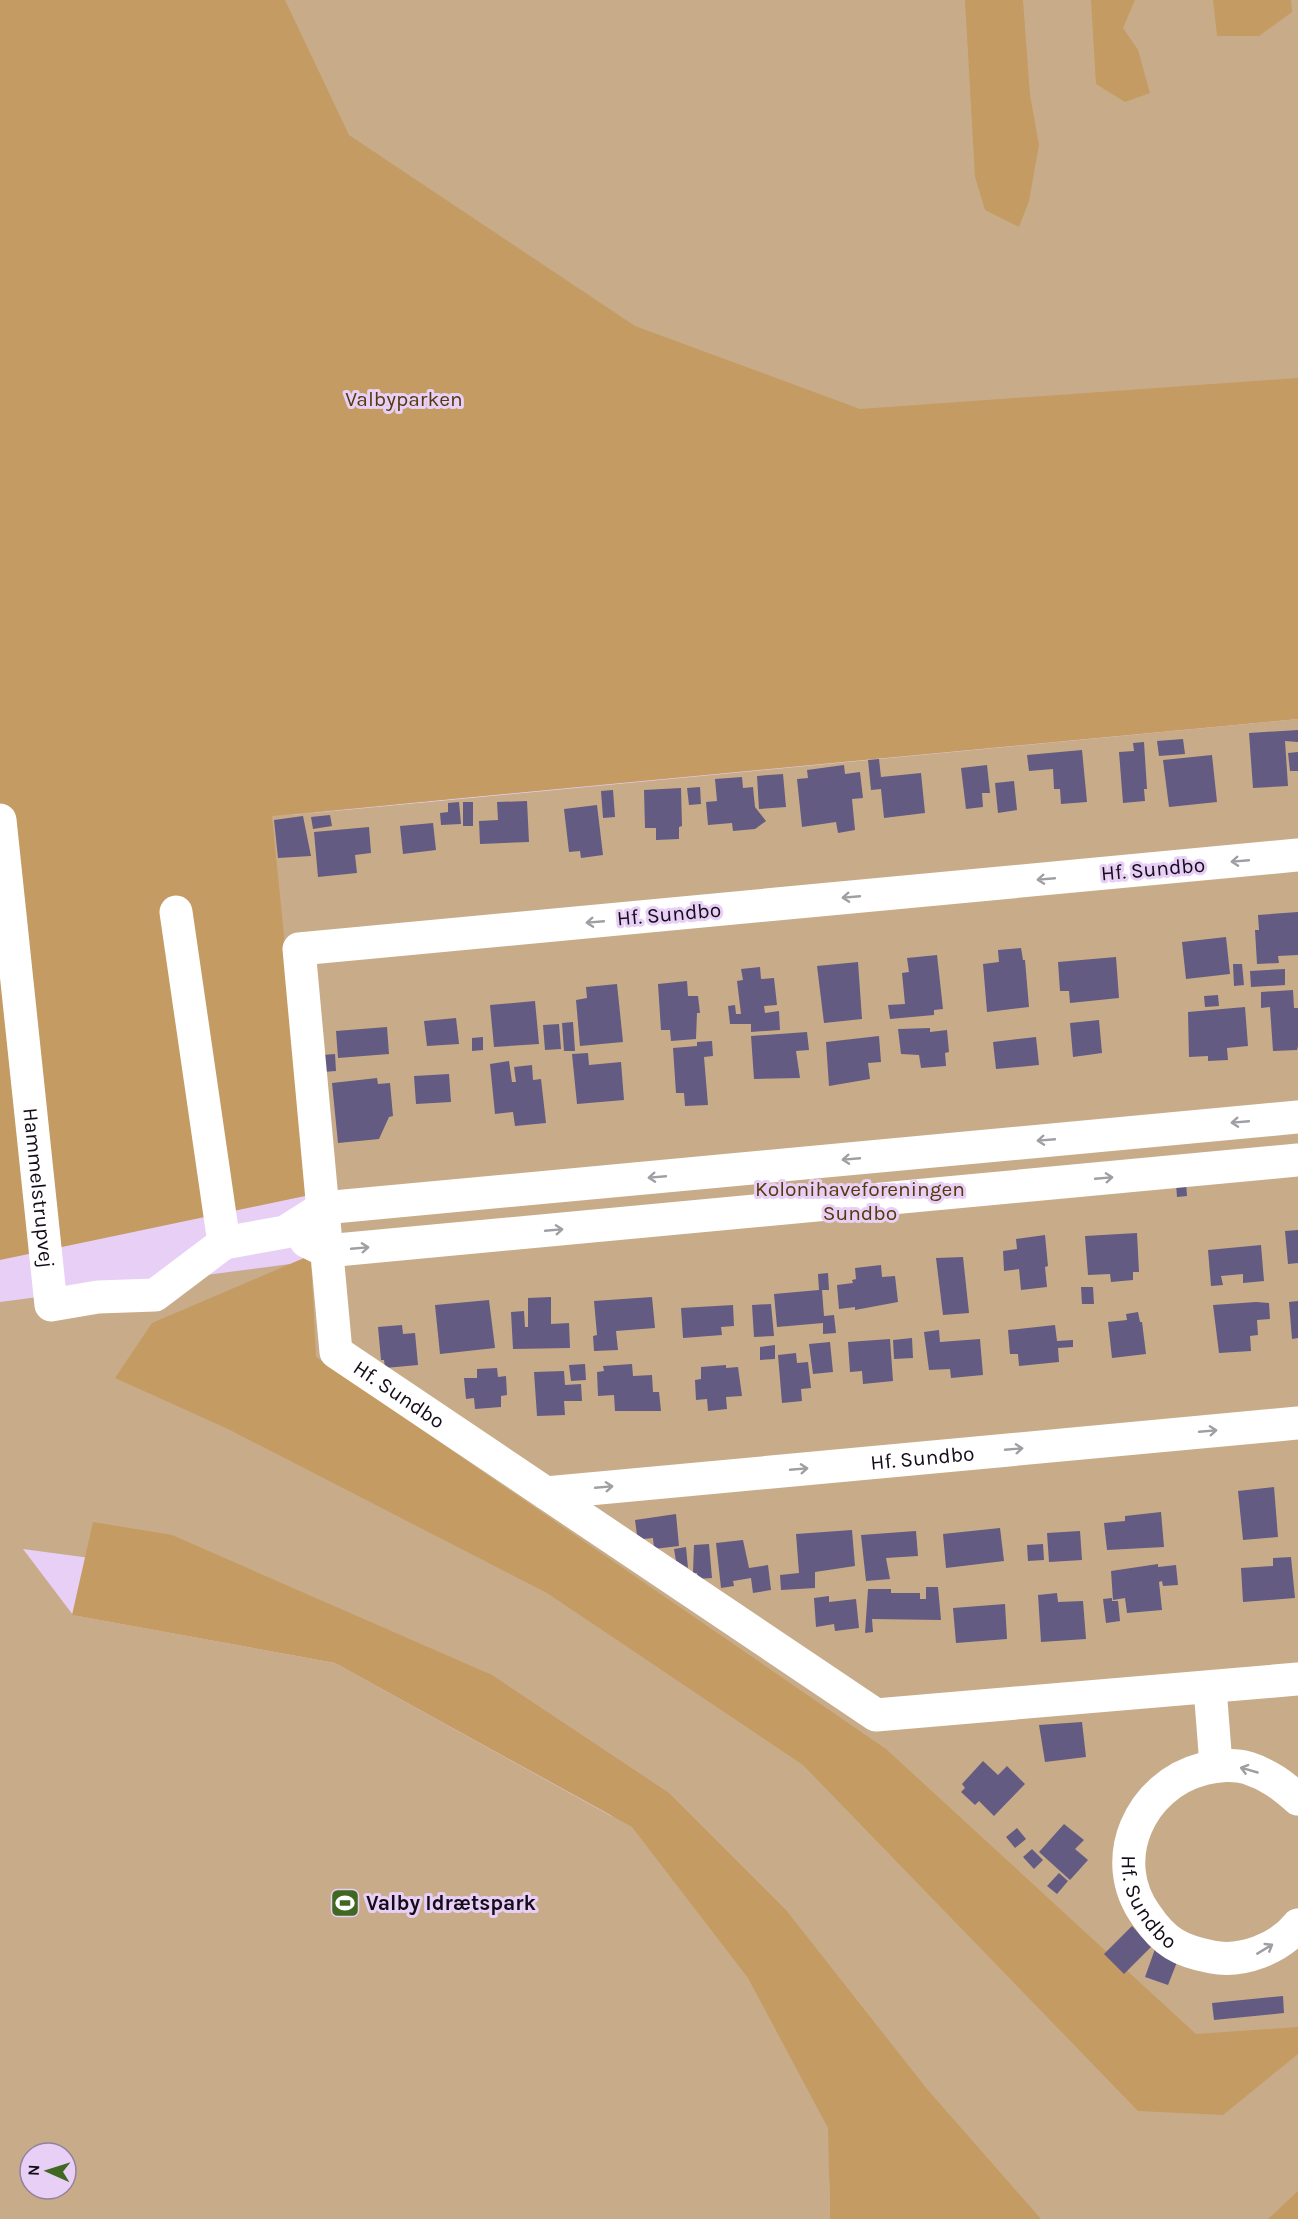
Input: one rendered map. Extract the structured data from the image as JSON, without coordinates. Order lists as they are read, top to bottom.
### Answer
{
  "streets": {
    "street": ["Hf. Sundbo", "Hammelstrupvej"]
  },
  "parks": ["Valbyparken", "Kolonihaveforeningen Sundbo"],
  "places": {
    "sports": ["Valby Idrætspark"]
  },
  "north": "left"
}
